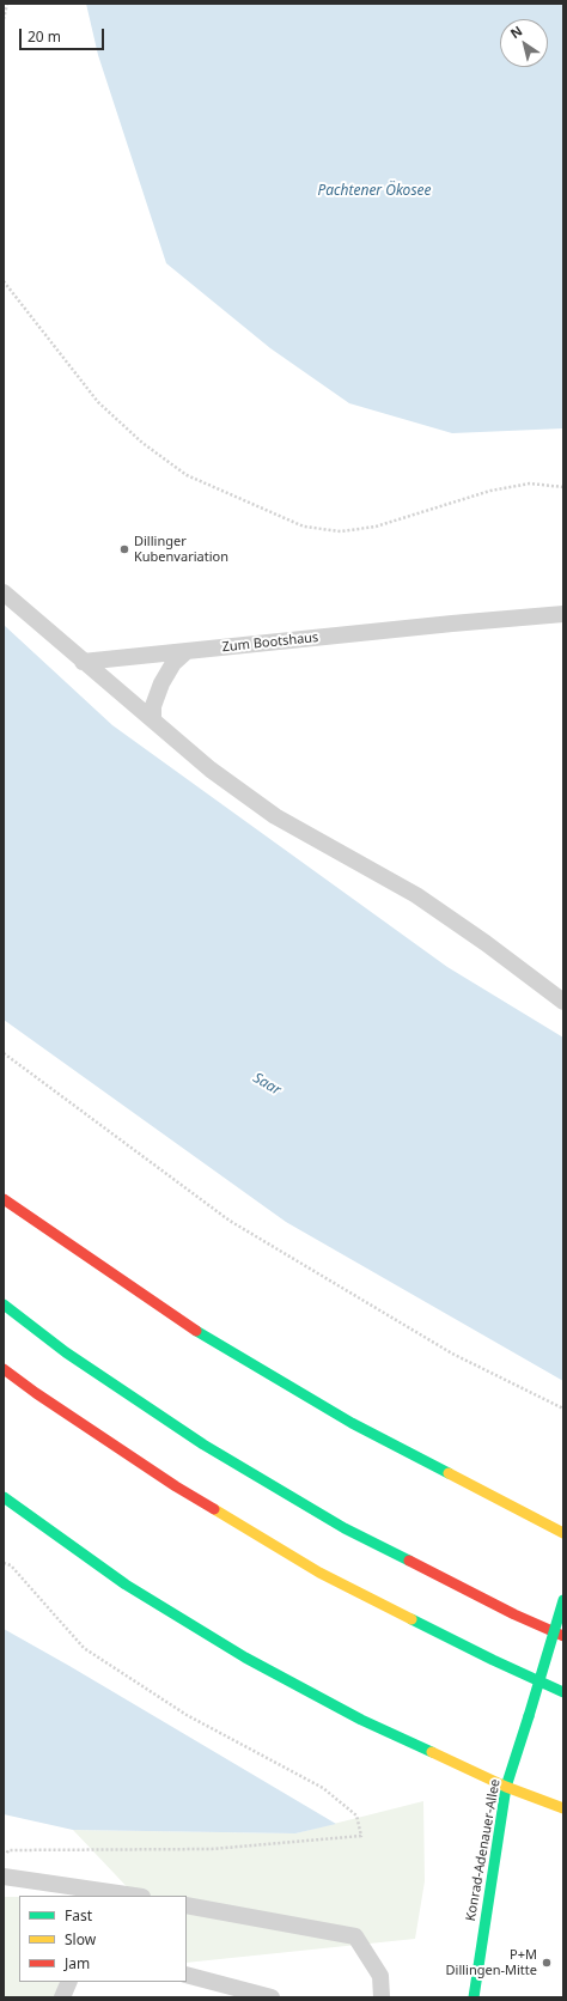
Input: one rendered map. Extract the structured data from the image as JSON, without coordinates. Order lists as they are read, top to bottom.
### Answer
{
  "streets": {
    "main road": ["Konrad-Adenauer-Allee"],
    "lane": ["Zum Bootshaus"]
  },
  "water": ["Pachtener Ökosee", "Saar"],
  "places": ["Dillinger Kubenvariation", "P+M Dillingen-Mitte"],
  "legend": ["Fast", "Slow", "Jam"],
  "scale_bar": "20 m",
  "north": "top left"
}
